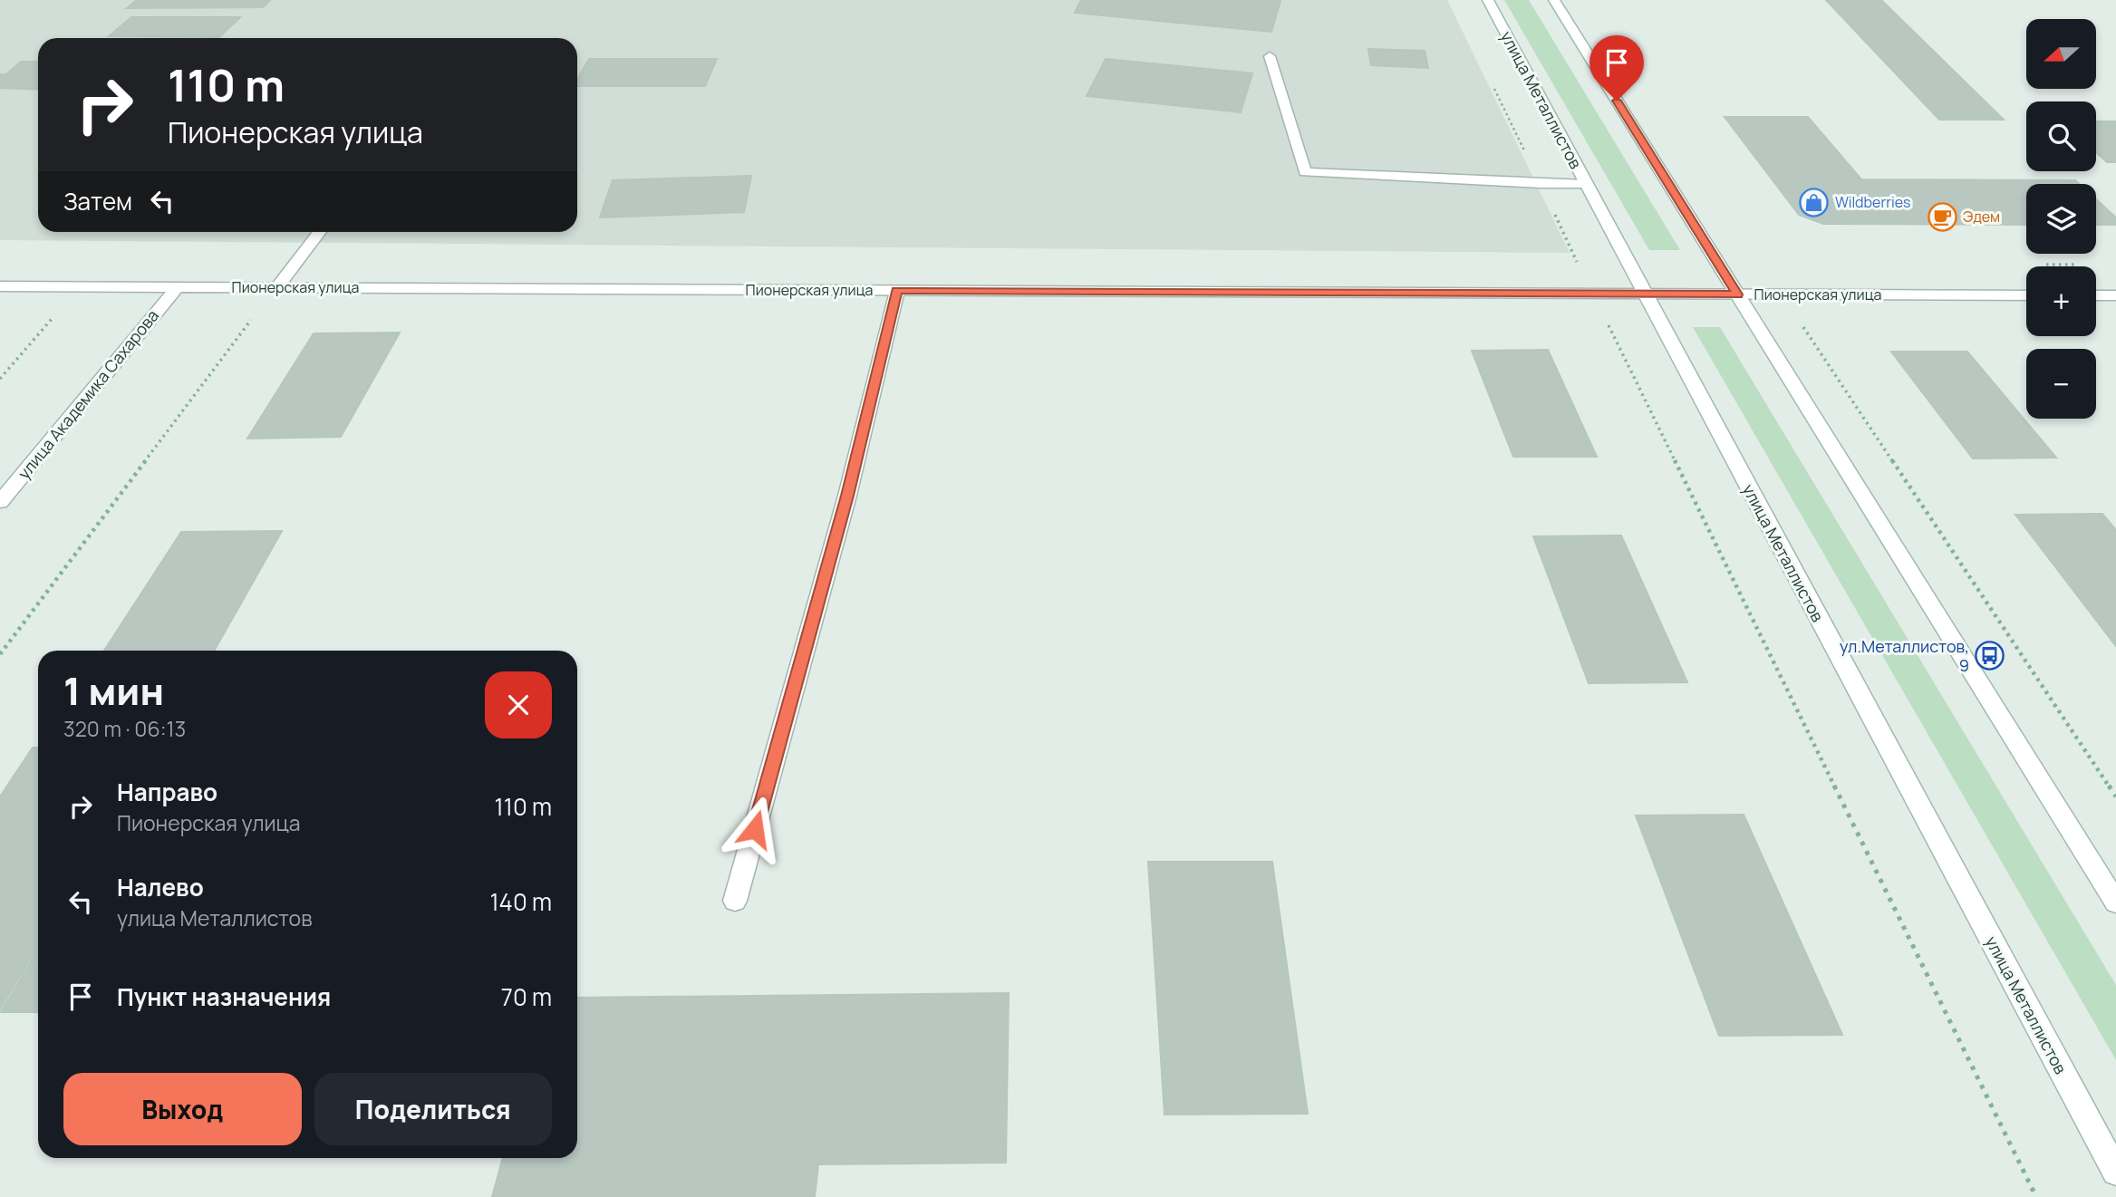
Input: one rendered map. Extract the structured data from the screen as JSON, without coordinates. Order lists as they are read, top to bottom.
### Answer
{
  "streets": {
    "street": ["улица Металлистов", "Пионерская улица", "улица Академика Сахарова"]
  },
  "crossings": [
    ["улица Металлистов", "Пионерская улица"],
    ["Пионерская улица", "улица Академика Сахарова"]
  ],
  "places": {
    "shop": ["Wildberries"],
    "cafe": ["Эдем"],
    "bus stop": ["ул.Металлистов, 9"]
  },
  "north": "left",
  "page": {
    "map_buttons": ["+", "−"],
    "turn": ["110 m", "Пионерская улица"],
    "then": "Затем",
    "heading": ["1 мин", "320 m · 06:13"],
    "list": [
      {
        "name": "Направо",
        "note": "Пионерская улица",
        "value": "110 m"
      },
      {
        "name": "Налево",
        "note": "улица Металлистов",
        "value": "140 m"
      },
      {
        "name": "Пункт назначения",
        "value": "70 m"
      }
    ],
    "buttons": ["Выход", "Поделиться"]
  }
}
